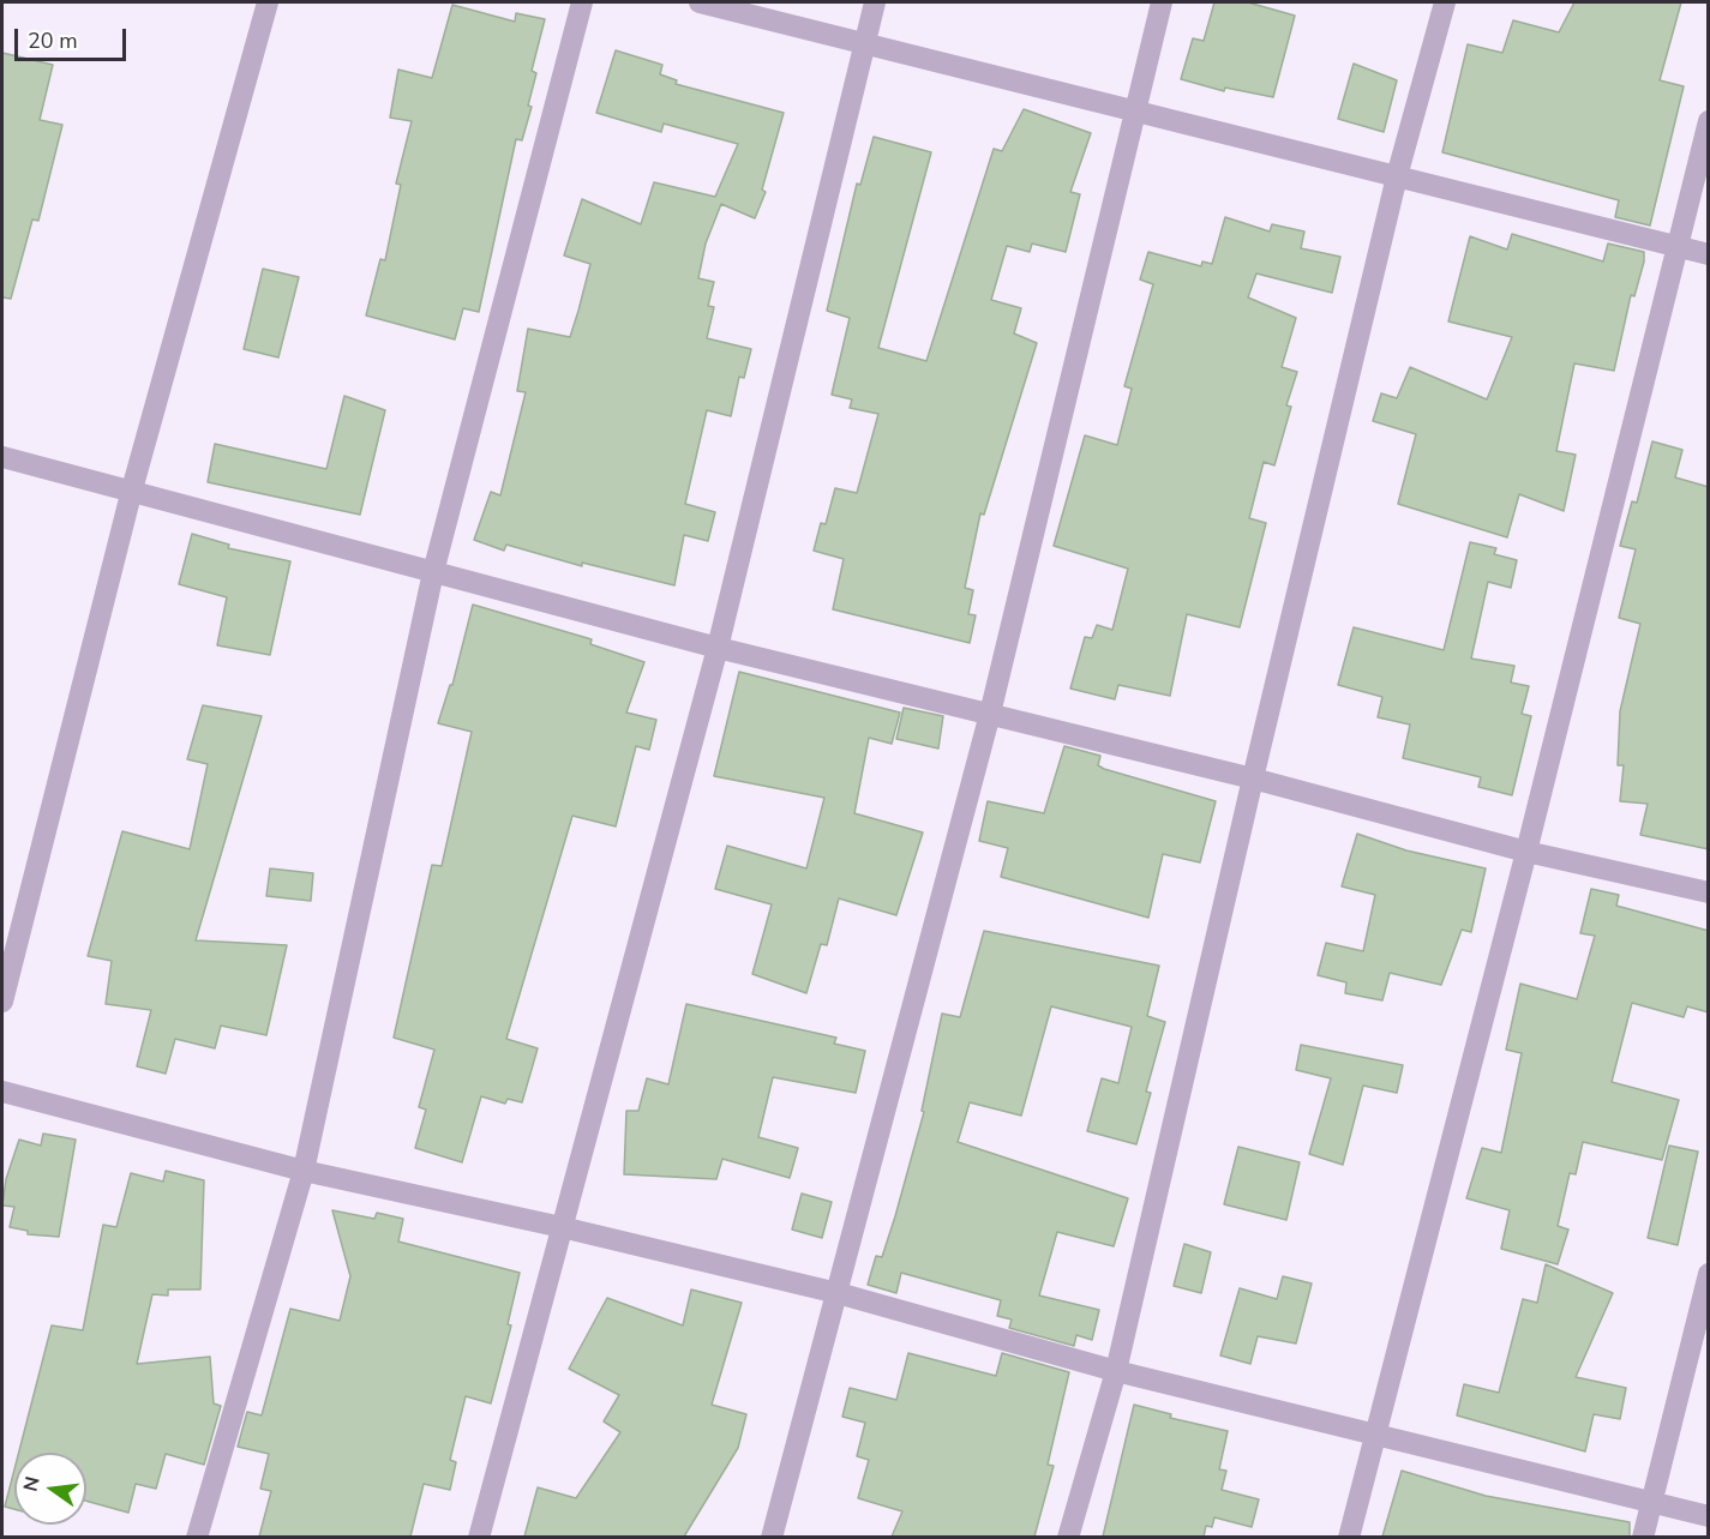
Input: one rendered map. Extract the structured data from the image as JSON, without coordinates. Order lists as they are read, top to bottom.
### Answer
{
  "scale_bar": "20 m",
  "north": "left"
}
